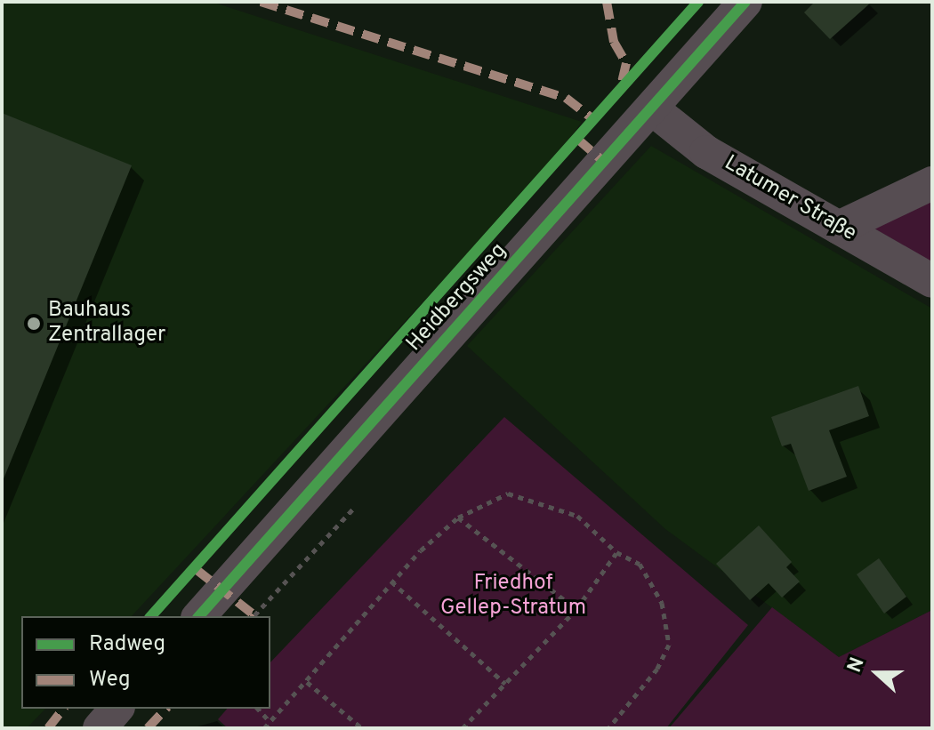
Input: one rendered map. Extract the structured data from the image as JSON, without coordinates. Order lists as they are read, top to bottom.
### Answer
{
  "streets": {
    "street": ["Latumer Straße", "Heidbergsweg"]
  },
  "crossings": [
    ["Latumer Straße", "Heidbergsweg"]
  ],
  "parks": ["Friedhof Gellep-Stratum"],
  "places": ["Bauhaus Zentrallager"],
  "legend": ["Radweg", "Weg"],
  "north": "left"
}
